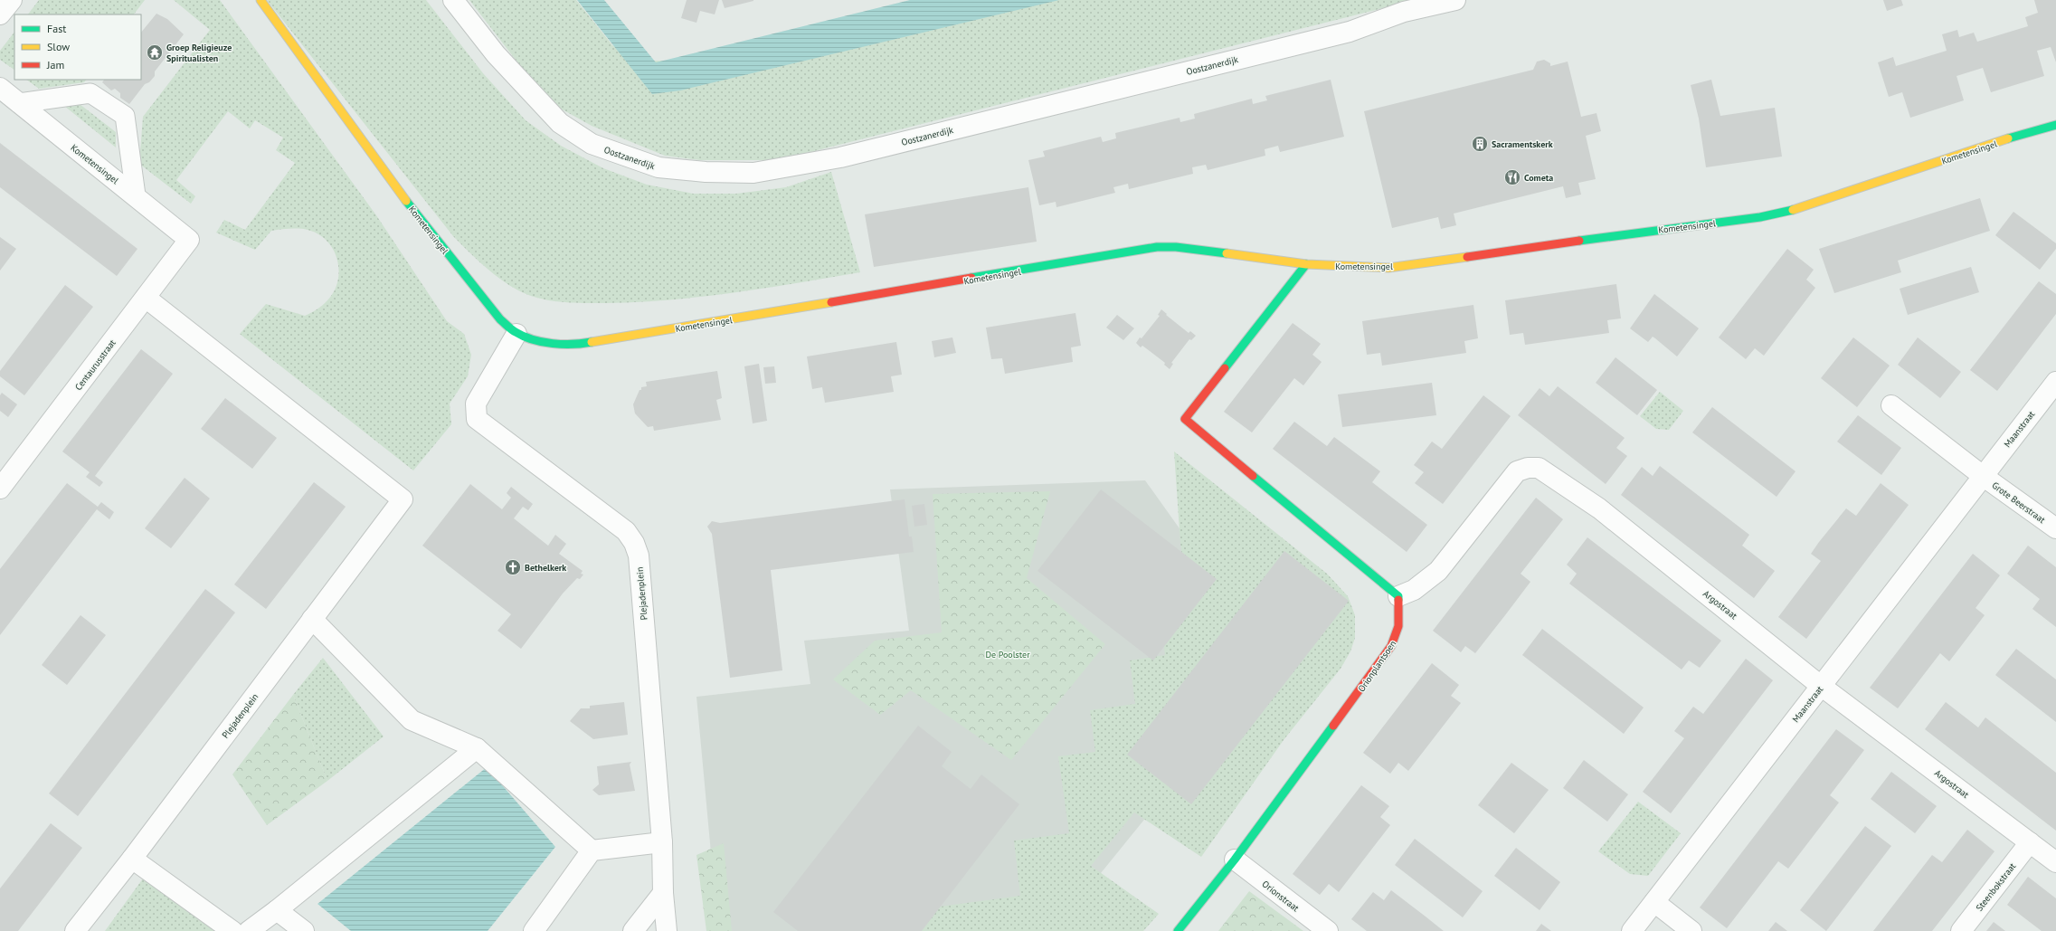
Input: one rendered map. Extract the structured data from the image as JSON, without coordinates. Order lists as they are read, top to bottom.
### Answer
{
  "streets": {
    "street": [
      "Oostzanerdijk",
      "Kometensingel",
      "Centaurusstraat",
      "Maanstraat",
      "Grote Beerstraat",
      "Plejadenplein",
      "Argostraat",
      "Orionplantsoen",
      "Steenbokstraat",
      "Orionstraat"
    ]
  },
  "crossings": [
    ["Kometensingel", "Centaurusstraat"],
    ["Kometensingel", "Plejadenplein"],
    ["Centaurusstraat", "Plejadenplein"],
    ["Maanstraat", "Grote Beerstraat"],
    ["Maanstraat", "Argostraat"],
    ["Argostraat", "Orionplantsoen"],
    ["Argostraat", "Steenbokstraat"],
    ["Orionplantsoen", "Orionstraat"]
  ],
  "parks": ["De Poolster"],
  "places": {
    "temple": ["Groep Religieuze Spiritualisten"],
    "building": ["Sacramentskerk"],
    "restaurant": ["Cometa"],
    "church": ["Bethelkerk"]
  },
  "legend": ["Fast", "Slow", "Jam"]
}
